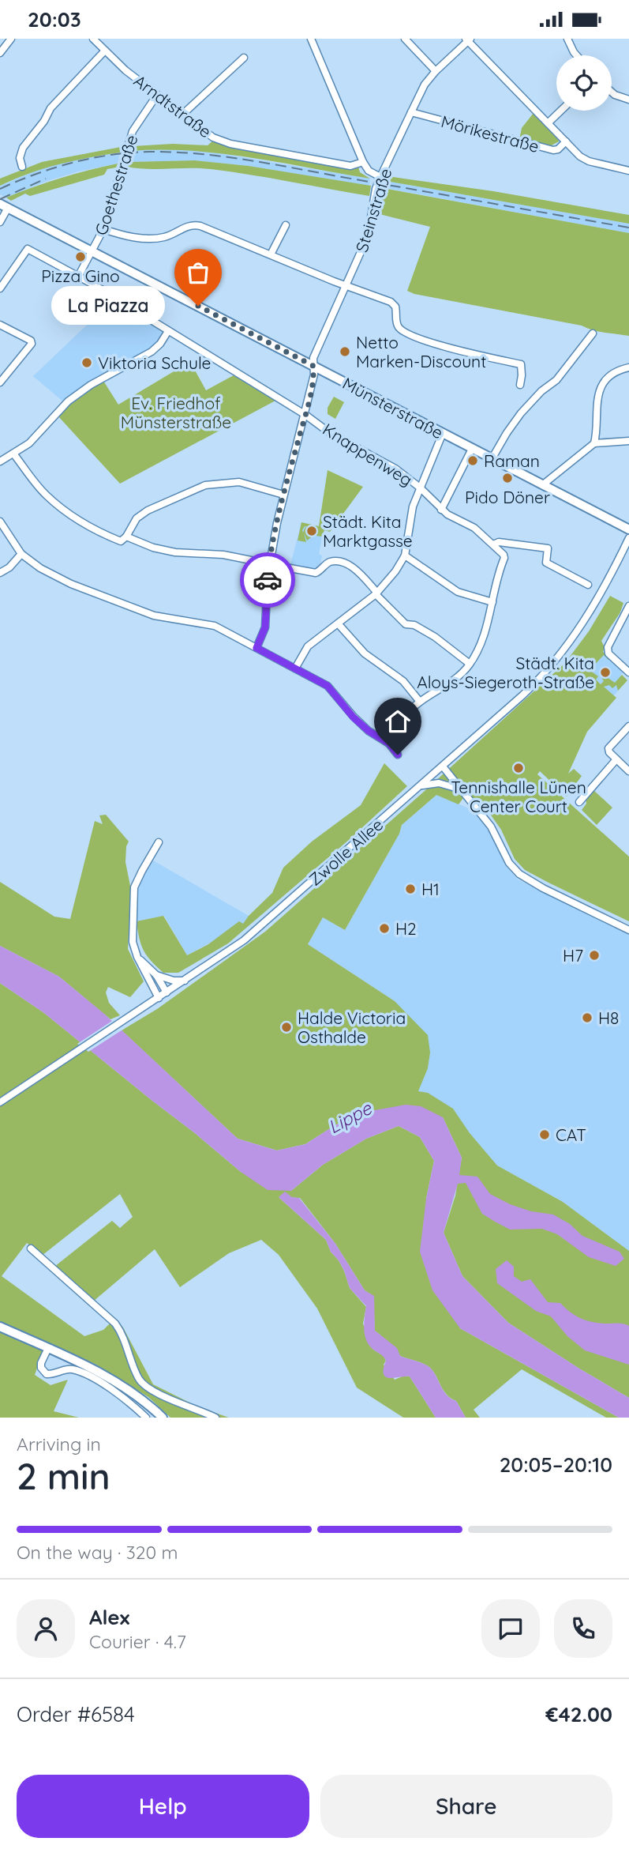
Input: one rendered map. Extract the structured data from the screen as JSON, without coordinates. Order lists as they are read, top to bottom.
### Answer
{
  "streets": {
    "main road": ["Münsterstraße"],
    "street": [
      "Arndtstraße",
      "Mörikestraße",
      "Goethestraße",
      "Steinstraße",
      "Knappenweg",
      "Zwolle Allee"
    ]
  },
  "crossings": [
    ["Arndtstraße", "Goethestraße"],
    ["Mörikestraße", "Steinstraße"],
    ["Goethestraße", "Münsterstraße"],
    ["Goethestraße", "Knappenweg"],
    ["Steinstraße", "Münsterstraße"],
    ["Steinstraße", "Knappenweg"]
  ],
  "water": ["Lippe"],
  "parks": ["Ev. Friedhof Münsterstraße"],
  "places": [
    "Pizza Gino",
    "La Piazza",
    "Netto Marken-Discount",
    "Viktoria Schule",
    "Raman",
    "Pido Döner",
    "Städt. Kita Marktgasse",
    "Städt. Kita Aloys-Siegeroth-Straße",
    "Tennishalle Lünen Center Court",
    "H1",
    "H2",
    "H7",
    "H8",
    "Halde Victoria Osthalde",
    "CAT"
  ],
  "page": {
    "status": "20:03",
    "bubble": "La Piazza",
    "heading": ["2 min", "Arriving in", "20:05–20:10"],
    "panel": [
      "Alex",
      "Courier · 4.7",
      "Order #6584",
      "€42.00"
    ],
    "bar": "On the way · 320 m",
    "buttons": ["Help", "Share"]
  }
}
